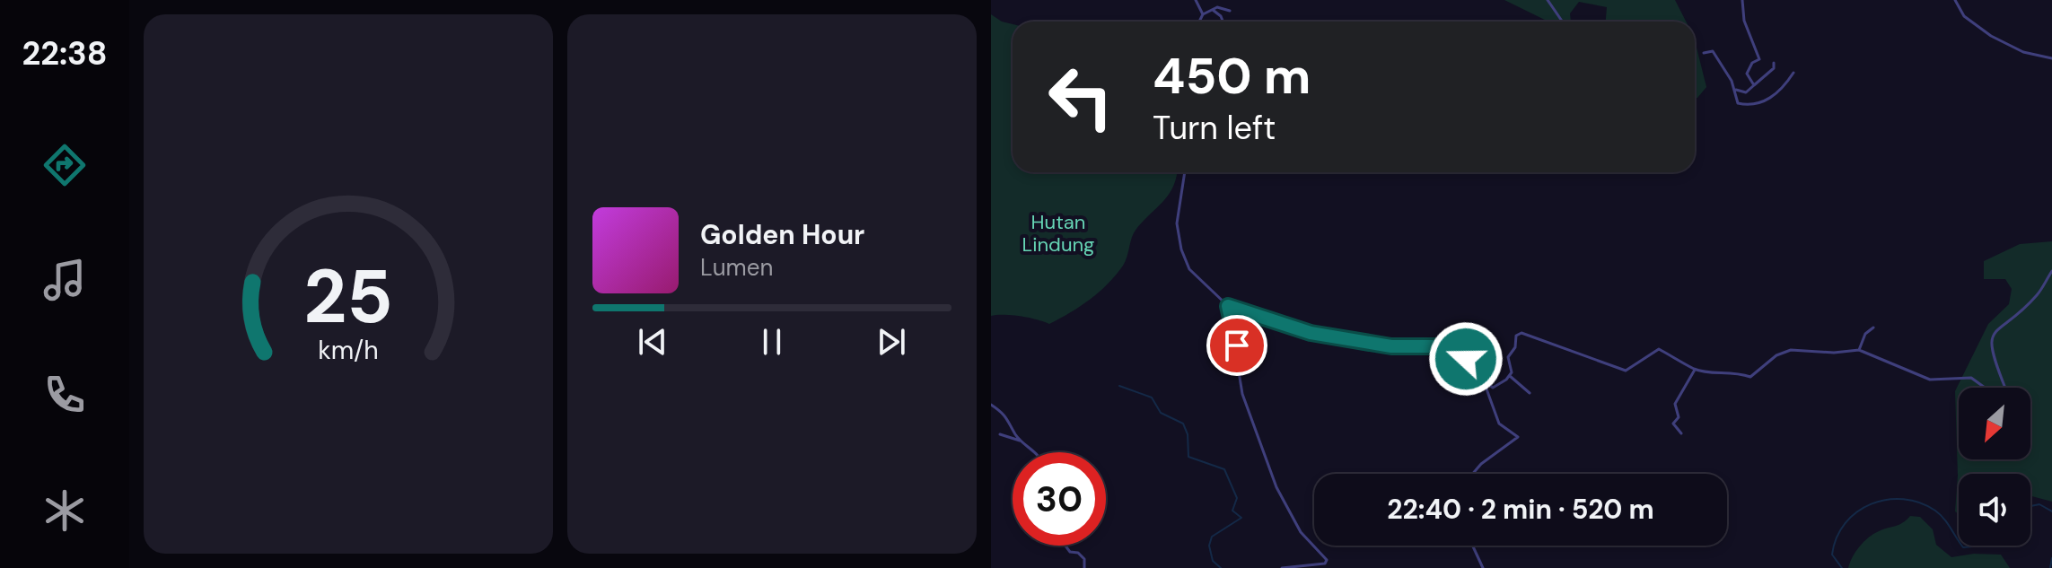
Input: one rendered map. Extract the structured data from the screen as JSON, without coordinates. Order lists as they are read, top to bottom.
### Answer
{
  "parks": ["Hutan Lindung"],
  "north": "bottom left",
  "page": {
    "tabs": "22:38",
    "turn": ["450 m", "Turn left"],
    "song": ["Golden Hour", "Lumen"],
    "limit": "30",
    "trip": "22:40 · 2 min · 520 m",
    "gauge": ["25", "km/h"]
  }
}
